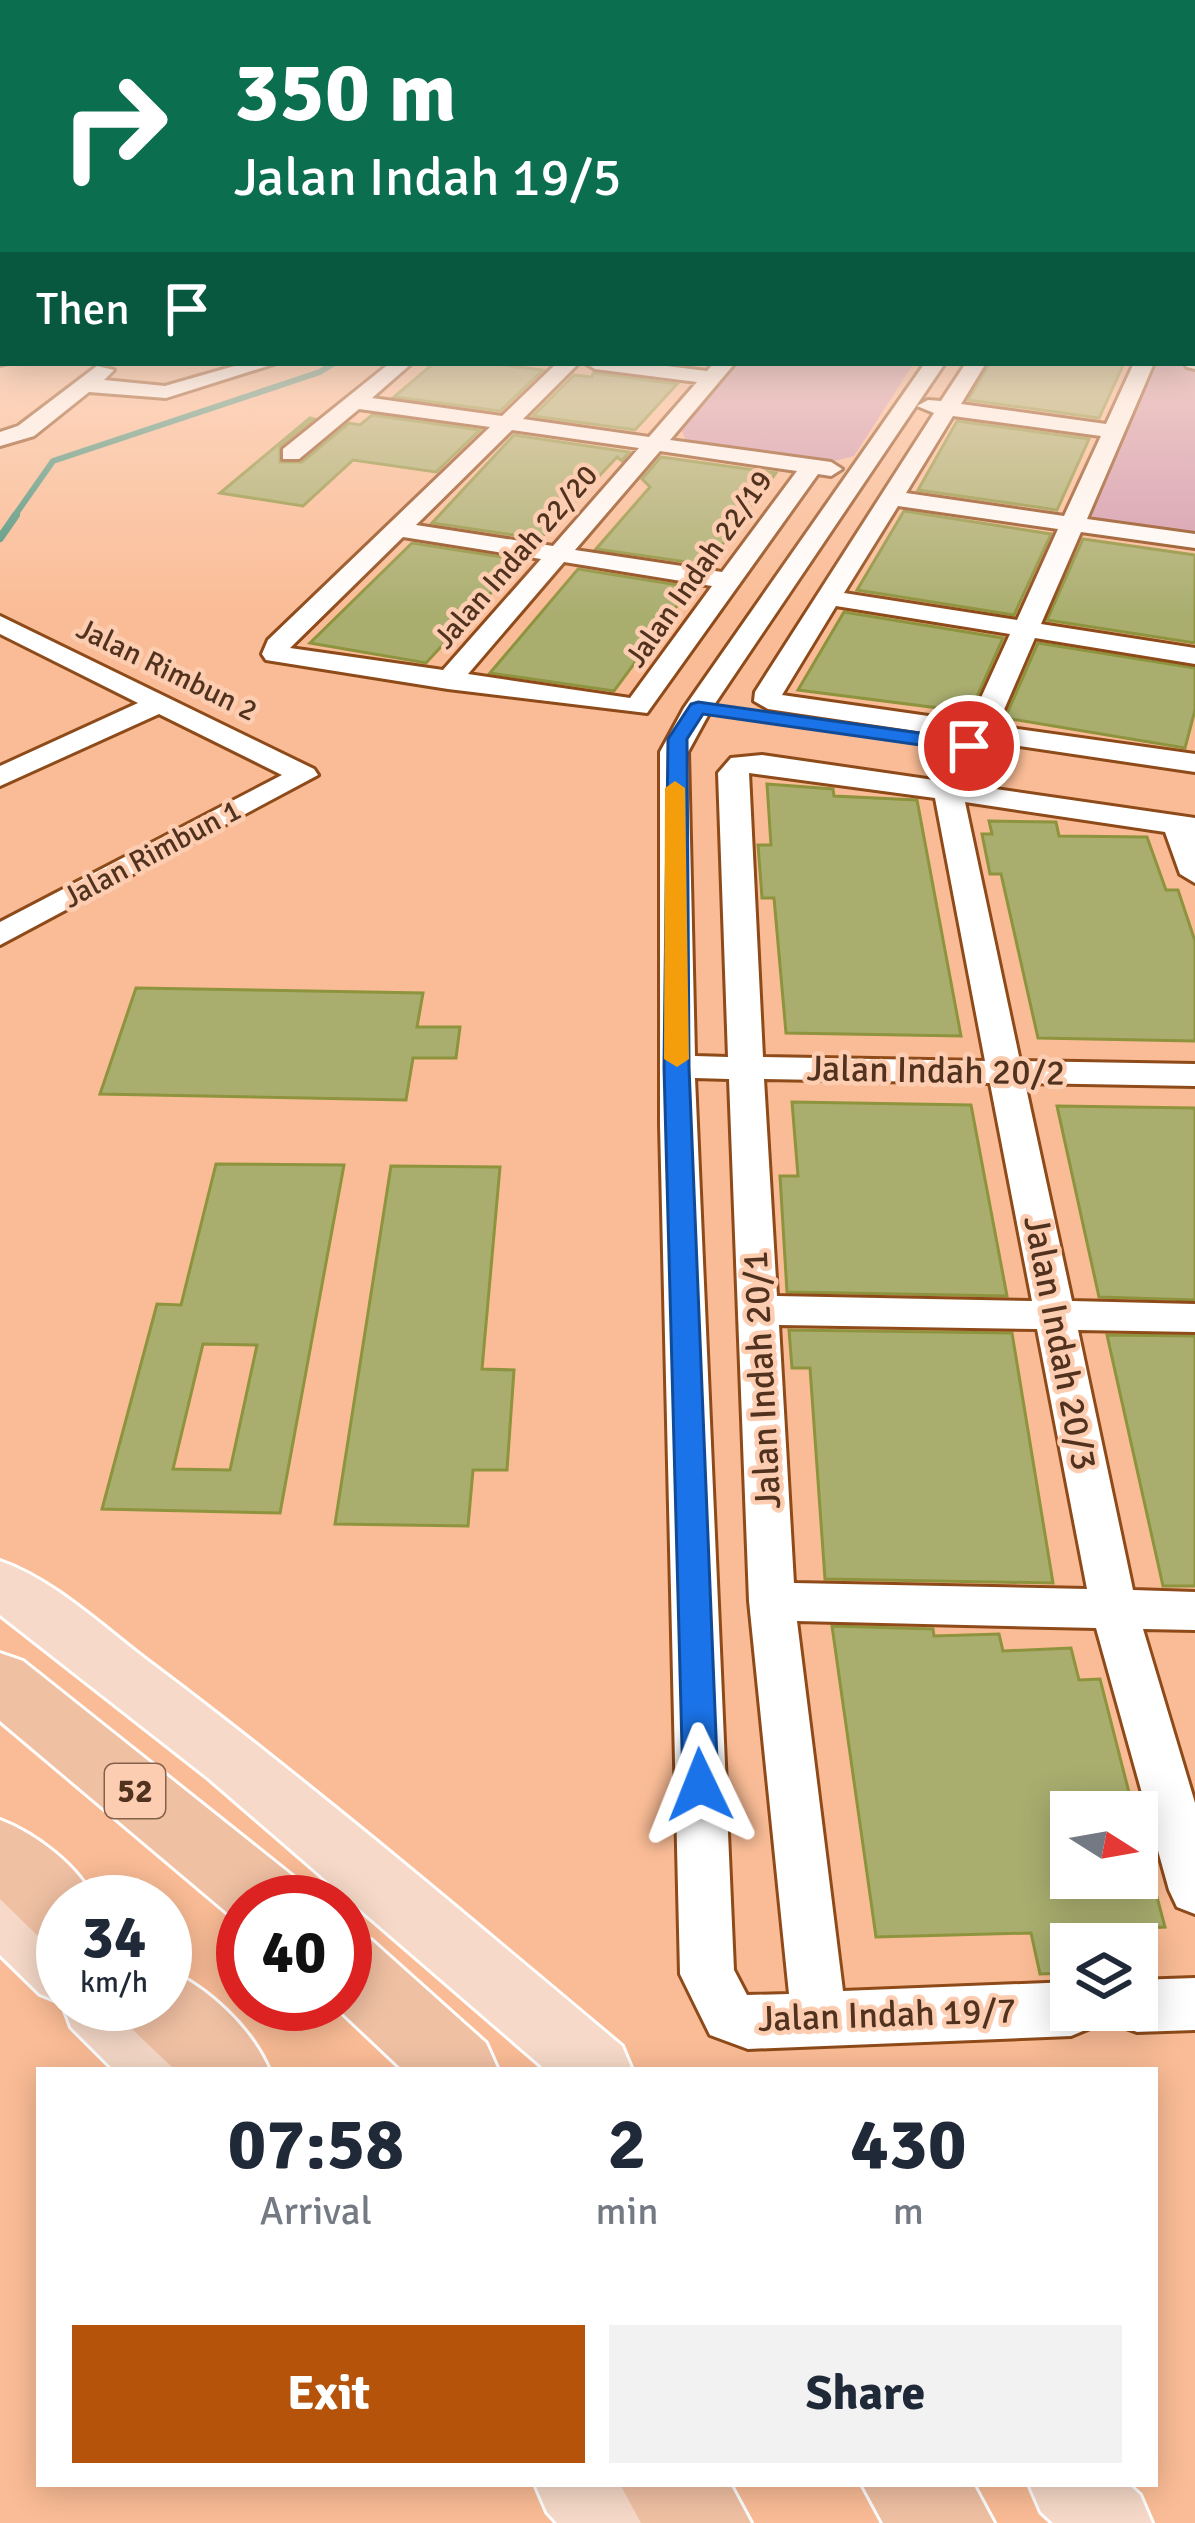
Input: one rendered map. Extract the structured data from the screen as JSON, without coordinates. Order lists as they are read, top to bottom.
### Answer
{
  "streets": {
    "highway": ["52"],
    "street": [
      "Jalan Indah 22/20",
      "Jalan Indah 22/19",
      "Jalan Rimbun 2",
      "Jalan Rimbun 1",
      "Jalan Indah 20/2",
      "Jalan Indah 20/3",
      "Jalan Indah 20/1",
      "Jalan Indah 19/7"
    ]
  },
  "crossings": [
    ["Jalan Indah 22/20", "Jalan Indah 22/19"],
    ["Jalan Rimbun 2", "Jalan Rimbun 1"],
    ["Jalan Indah 20/2", "Jalan Indah 20/3"],
    ["Jalan Indah 20/2", "Jalan Indah 20/1"],
    ["Jalan Indah 20/2", "Jalan Indah 19/7"],
    ["Jalan Indah 20/3", "Jalan Indah 20/1"],
    ["Jalan Indah 20/1", "Jalan Indah 19/7"]
  ],
  "north": "right",
  "page": {
    "turn": ["350 m", "Jalan Indah 19/5"],
    "then": "Then",
    "speed": "34 km/h",
    "limit": "40",
    "eta": [
      "07:58",
      "Arrival",
      "2",
      "min",
      "430",
      "m"
    ],
    "buttons": ["Exit", "Share"]
  }
}
